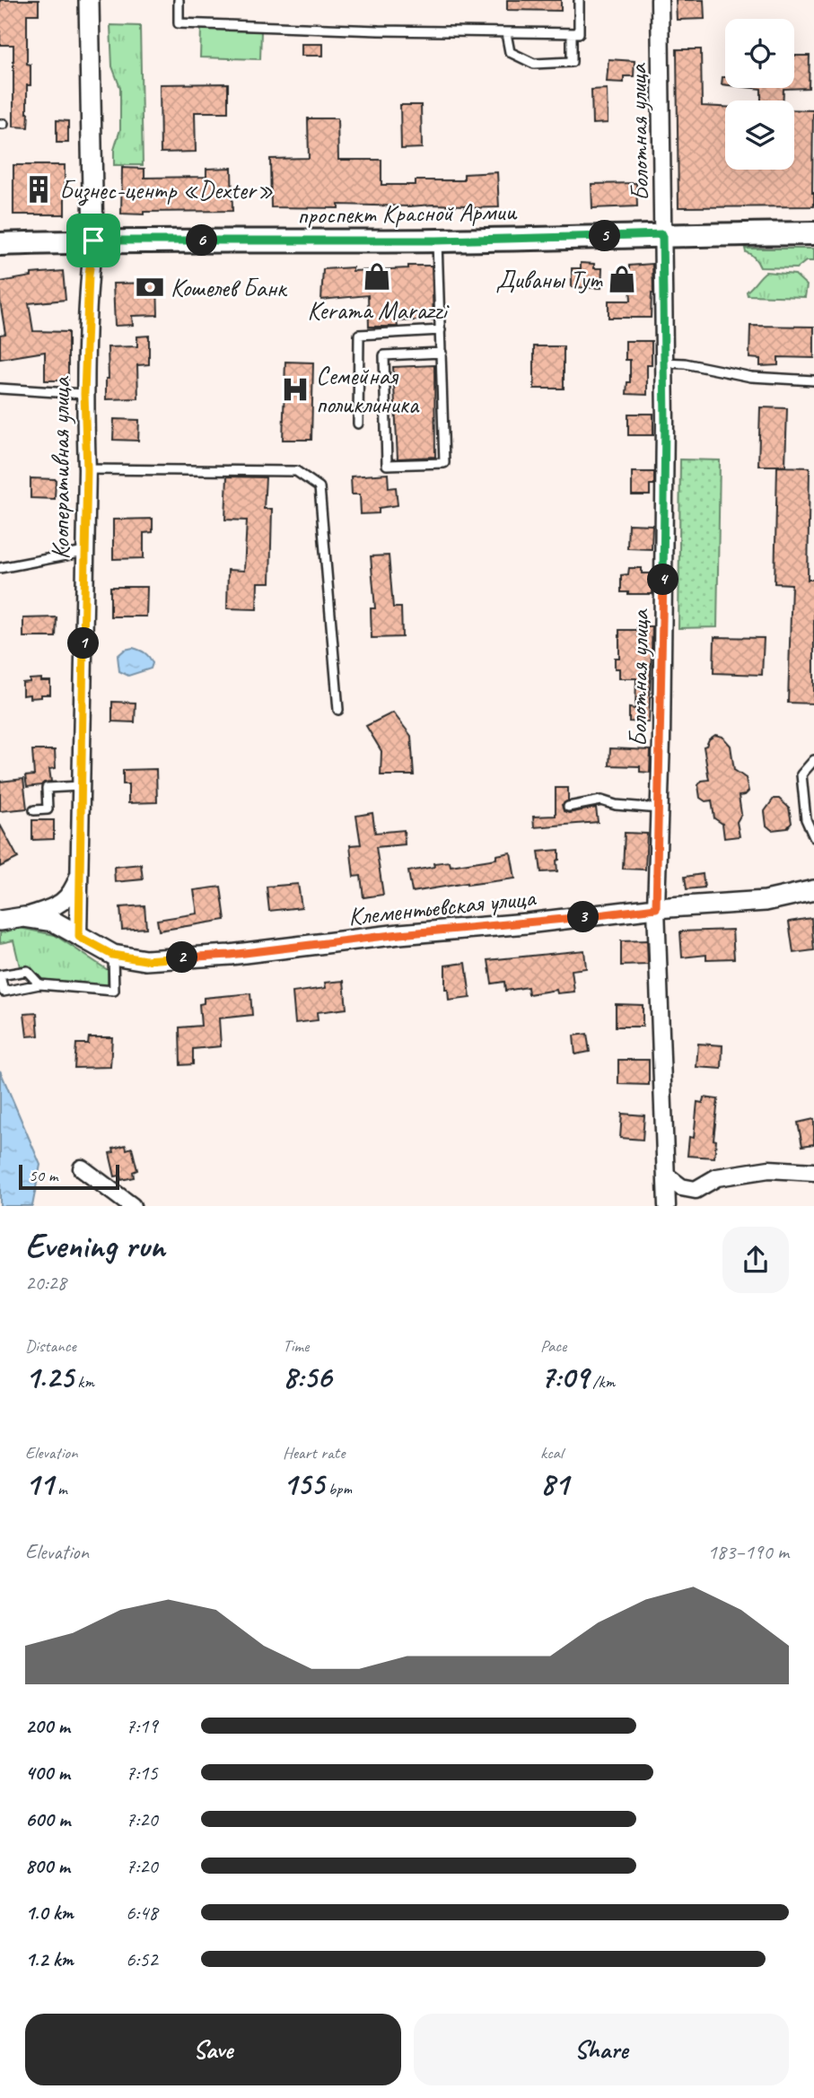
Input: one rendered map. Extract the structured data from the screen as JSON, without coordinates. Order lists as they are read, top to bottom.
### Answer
{
  "streets": {
    "main road": ["проспект Красной Армии"],
    "street": ["Болотная улица", "Кооперативная улица", "Клементьевская улица"]
  },
  "crossings": [
    ["Болотная улица", "проспект Красной Армии"],
    ["Болотная улица", "Клементьевская улица"],
    ["проспект Красной Армии", "Кооперативная улица"],
    ["Кооперативная улица", "Клементьевская улица"]
  ],
  "places": {
    "building": ["Бизнес-центр «Dexter»"],
    "shop": ["Kerama Marazzi", "Диваны Тут"],
    "bank": ["Кошелев Банк"],
    "hospital": ["Семейная поликлиника"]
  },
  "scale_bar": "50 m",
  "page": {
    "pins": [
      "5",
      "6",
      "4",
      "1",
      "3",
      "2"
    ],
    "scale": "50 m",
    "heading": ["Evening run", "20:28"],
    "stats": [
      ["Distance", "1.25 km"],
      ["Time", "8:56"],
      ["Pace", "7:09 /km"],
      ["Elevation", "11 m"],
      ["Heart rate", "155 bpm"],
      ["kcal", "81"]
    ],
    "chart": ["Elevation", "183–190 m"],
    "list": [
      {
        "name": "200 m",
        "note": "7:19"
      },
      {
        "name": "400 m",
        "note": "7:15"
      },
      {
        "name": "600 m",
        "note": "7:20"
      },
      {
        "name": "800 m",
        "note": "7:20"
      },
      {
        "name": "1.0 km",
        "note": "6:48"
      },
      {
        "name": "1.2 km",
        "note": "6:52"
      }
    ],
    "buttons": ["Save", "Share"]
  }
}
